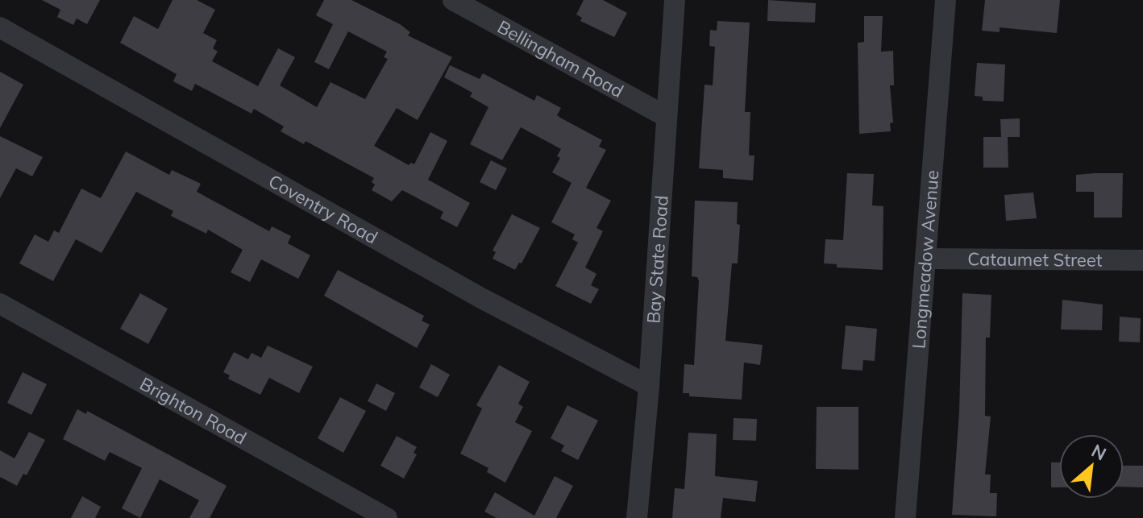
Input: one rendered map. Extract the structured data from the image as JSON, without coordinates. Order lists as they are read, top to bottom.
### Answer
{
  "streets": {
    "street": [
      "Bellingham Road",
      "Coventry Road",
      "Bay State Road",
      "Longmeadow Avenue",
      "Cataumet Street",
      "Brighton Road"
    ]
  },
  "crossings": [
    ["Bellingham Road", "Bay State Road"],
    ["Coventry Road", "Bay State Road"],
    ["Longmeadow Avenue", "Cataumet Street"]
  ],
  "north": "top right"
}
